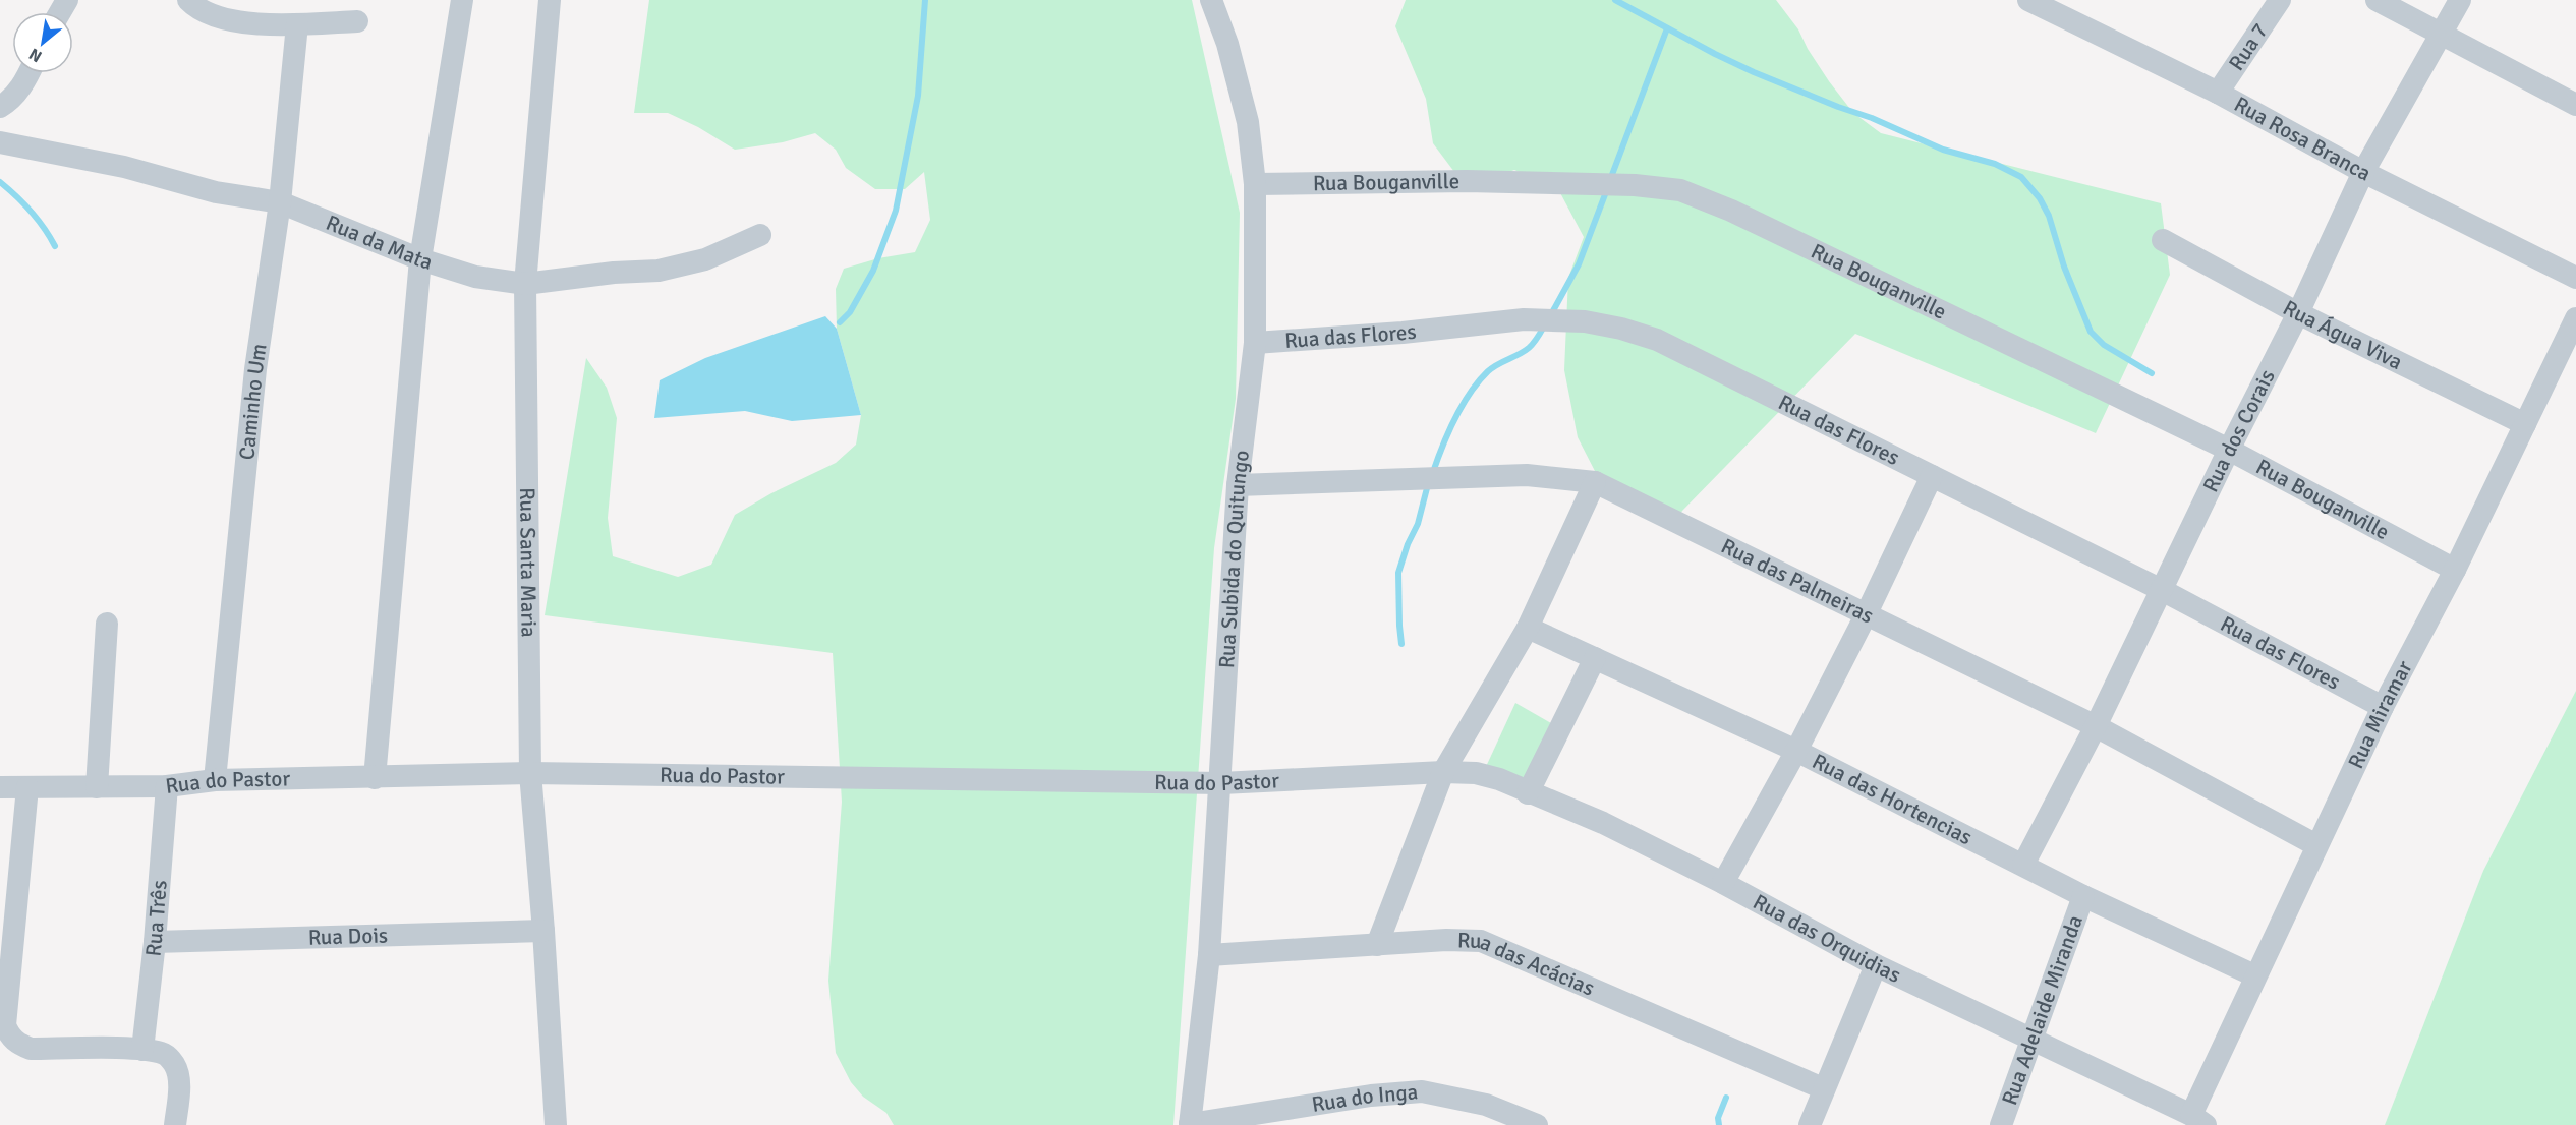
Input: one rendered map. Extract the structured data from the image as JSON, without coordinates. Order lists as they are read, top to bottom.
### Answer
{
  "streets": {
    "street": [
      "Rua 7",
      "Rua Rosa Branca",
      "Rua Bouganville",
      "Rua da Mata",
      "Rua Água Viva",
      "Rua das Flores",
      "Caminho Um",
      "Rua dos Corais",
      "Rua Subida do Quitungo",
      "Rua Santa Maria",
      "Rua das Palmeiras",
      "Rua Miramar",
      "Rua do Pastor",
      "Rua das Hortencias",
      "Rua Três",
      "Rua Dois",
      "Rua das Orquidias",
      "Rua das Acácias",
      "Rua Adelaide Miranda",
      "Rua do Inga"
    ]
  },
  "crossings": [
    ["Rua 7", "Rua Rosa Branca"],
    ["Rua Rosa Branca", "Rua dos Corais"],
    ["Rua Bouganville", "Rua dos Corais"],
    ["Rua Bouganville", "Rua Subida do Quitungo"],
    ["Rua Bouganville", "Rua Miramar"],
    ["Rua da Mata", "Caminho Um"],
    ["Rua da Mata", "Rua Santa Maria"],
    ["Rua Água Viva", "Rua dos Corais"],
    ["Rua Água Viva", "Rua Miramar"],
    ["Rua das Flores", "Rua dos Corais"],
    ["Rua das Flores", "Rua Subida do Quitungo"],
    ["Rua das Flores", "Rua Miramar"],
    ["Caminho Um", "Rua do Pastor"],
    ["Rua dos Corais", "Rua das Palmeiras"],
    ["Rua dos Corais", "Rua das Hortencias"],
    ["Rua Subida do Quitungo", "Rua das Palmeiras"],
    ["Rua Subida do Quitungo", "Rua do Pastor"],
    ["Rua Subida do Quitungo", "Rua das Acácias"],
    ["Rua Subida do Quitungo", "Rua do Inga"],
    ["Rua Santa Maria", "Rua do Pastor"],
    ["Rua Santa Maria", "Rua Dois"],
    ["Rua das Palmeiras", "Rua Miramar"],
    ["Rua Miramar", "Rua das Hortencias"],
    ["Rua Miramar", "Rua das Orquidias"],
    ["Rua do Pastor", "Rua Três"],
    ["Rua do Pastor", "Rua das Orquidias"],
    ["Rua das Hortencias", "Rua Adelaide Miranda"],
    ["Rua Três", "Rua Dois"],
    ["Rua das Orquidias", "Rua Adelaide Miranda"]
  ],
  "north": "bottom left"
}
